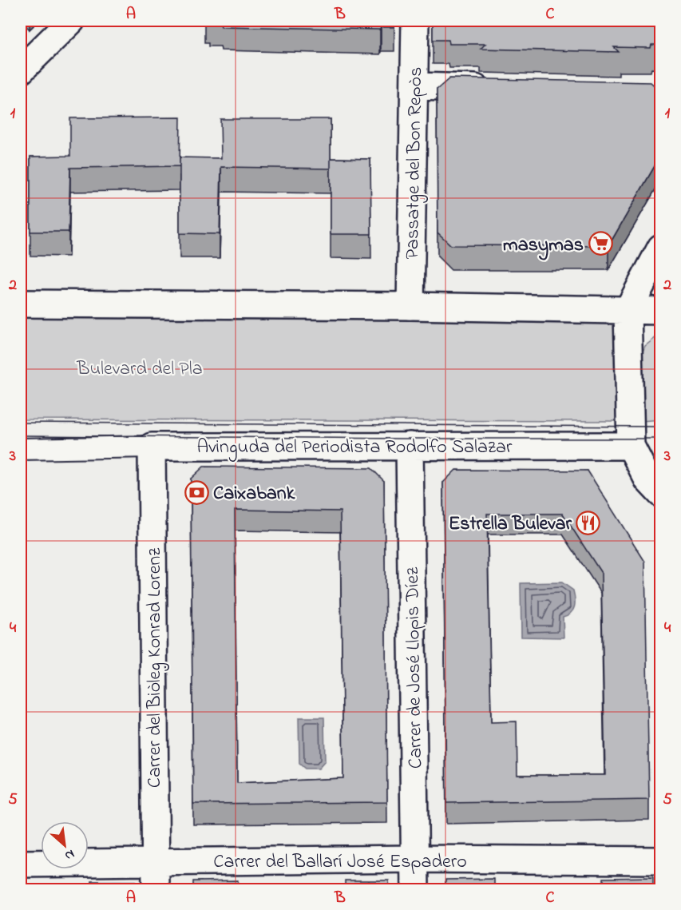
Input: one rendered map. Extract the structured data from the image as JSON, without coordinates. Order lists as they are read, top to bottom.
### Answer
{
  "streets": {
    "street": [
      "Passatge del Bon Repòs",
      "Avinguda del Periodista Rodolfo Salazar",
      "Carrer del Biòleg Konrad Lorenz",
      "Carrer de José Llopis Díez",
      "Carrer del Ballarí José Espadero"
    ]
  },
  "crossings": [
    ["Avinguda del Periodista Rodolfo Salazar", "Carrer del Biòleg Konrad Lorenz"],
    ["Avinguda del Periodista Rodolfo Salazar", "Carrer de José Llopis Díez"],
    ["Carrer del Biòleg Konrad Lorenz", "Carrer del Ballarí José Espadero"],
    ["Carrer de José Llopis Díez", "Carrer del Ballarí José Espadero"]
  ],
  "parks": ["Bulevard del Pla"],
  "places": {
    "supermarket": ["masymas"],
    "bank": ["Caixabank"],
    "restaurant": ["Estrella Bulevar"]
  },
  "north": "bottom right",
  "grid": {
    "columns": ["A", "B", "C"],
    "rows": [
      "1",
      "2",
      "3",
      "4",
      "5"
    ]
  }
}
